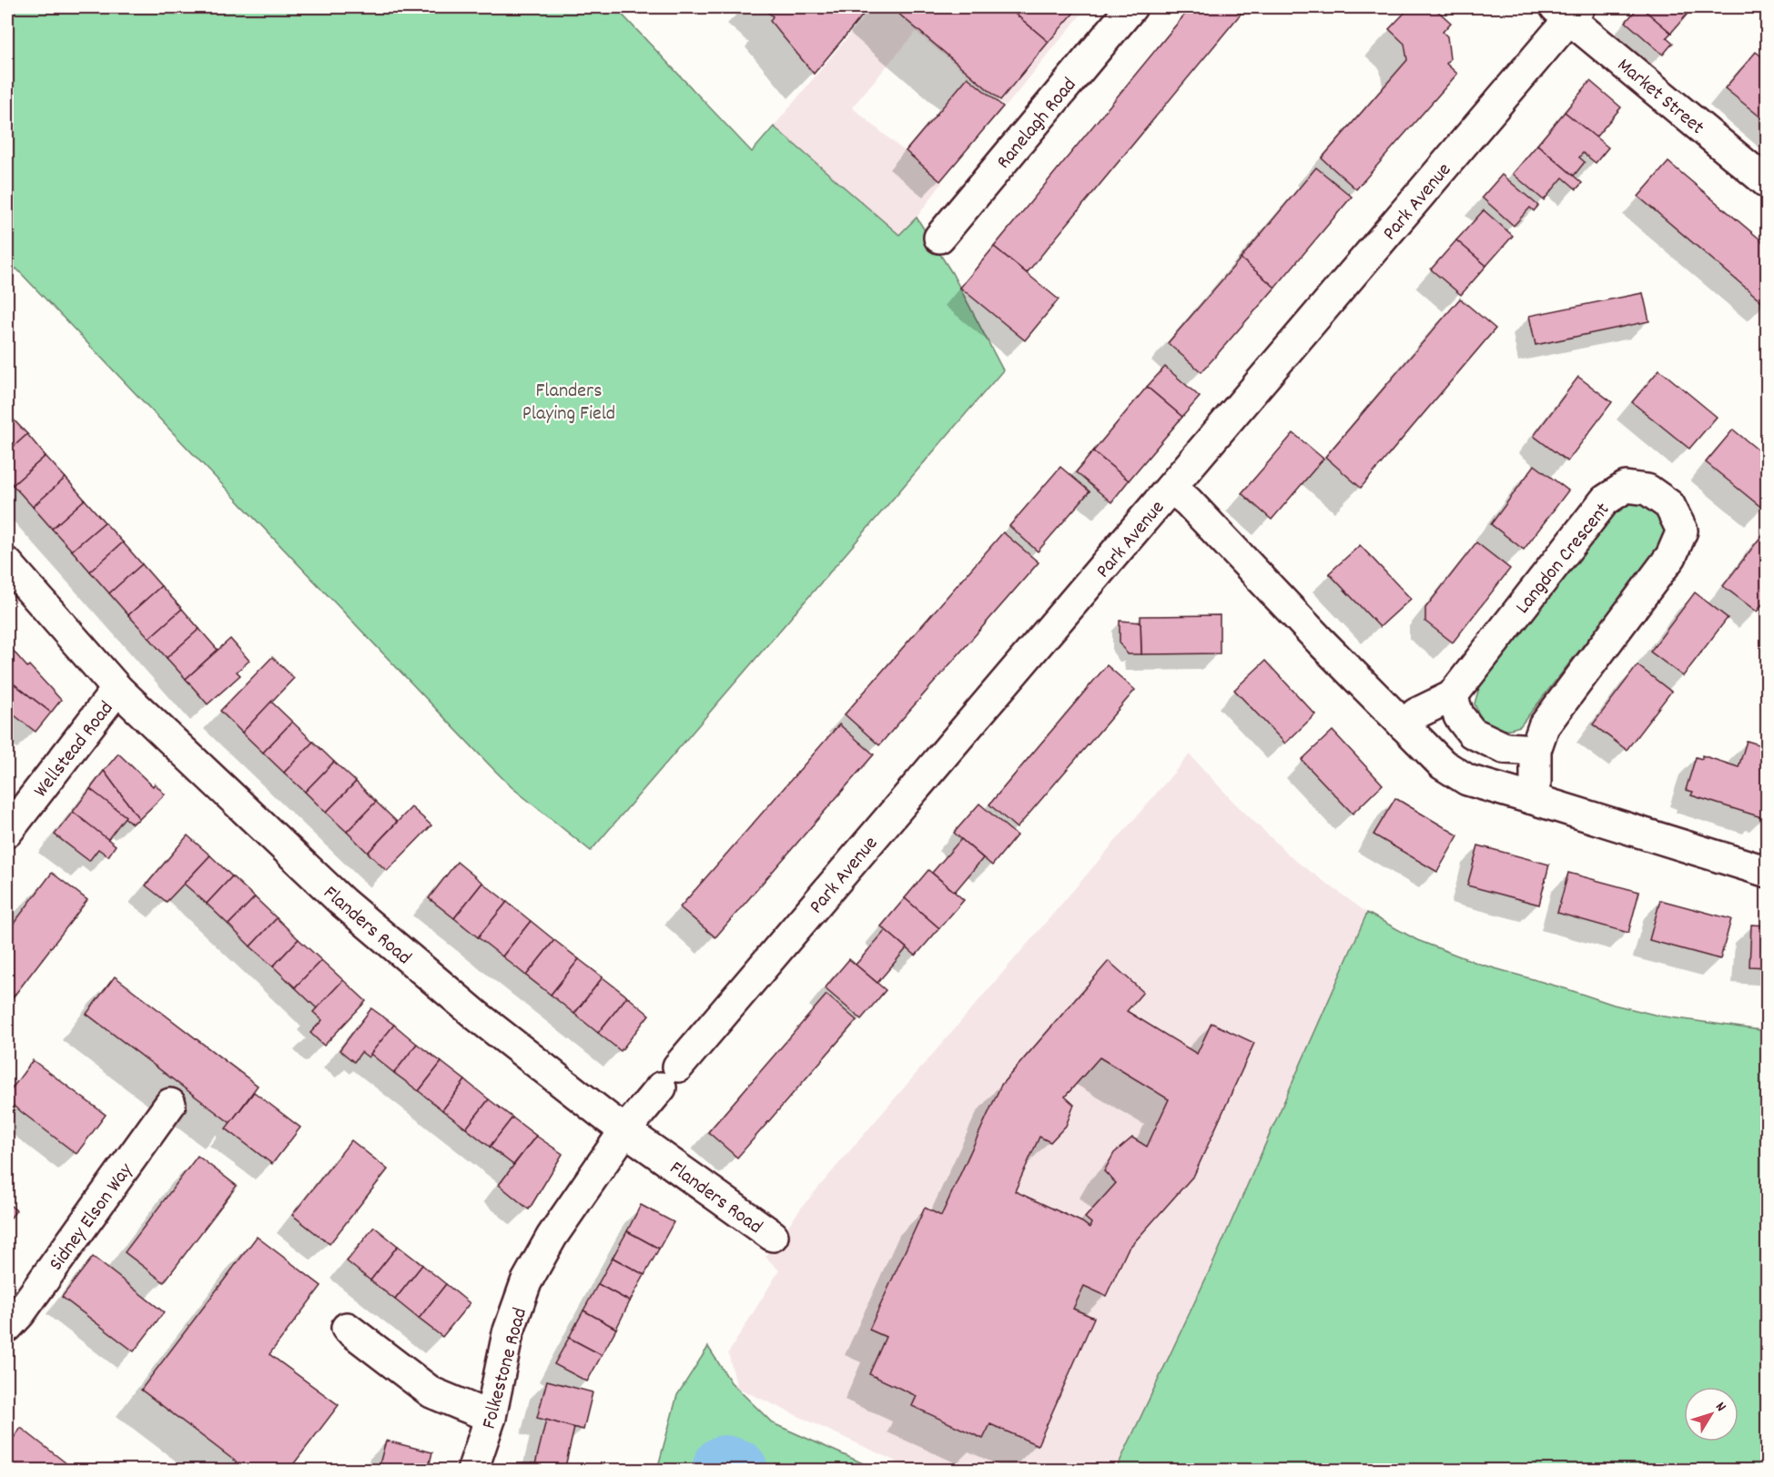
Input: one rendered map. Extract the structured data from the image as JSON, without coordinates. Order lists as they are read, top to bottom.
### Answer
{
  "streets": {
    "street": [
      "Market Street",
      "Ranelagh Road",
      "Park Avenue",
      "Langdon Crescent",
      "Wellstead Road",
      "Flanders Road",
      "Sidney Elson Way",
      "Folkestone Road"
    ]
  },
  "crossings": [
    ["Market Street", "Park Avenue"],
    ["Park Avenue", "Flanders Road"],
    ["Park Avenue", "Folkestone Road"],
    ["Wellstead Road", "Flanders Road"],
    ["Flanders Road", "Folkestone Road"]
  ],
  "parks": ["Flanders Playing Field"],
  "north": "top right"
}
